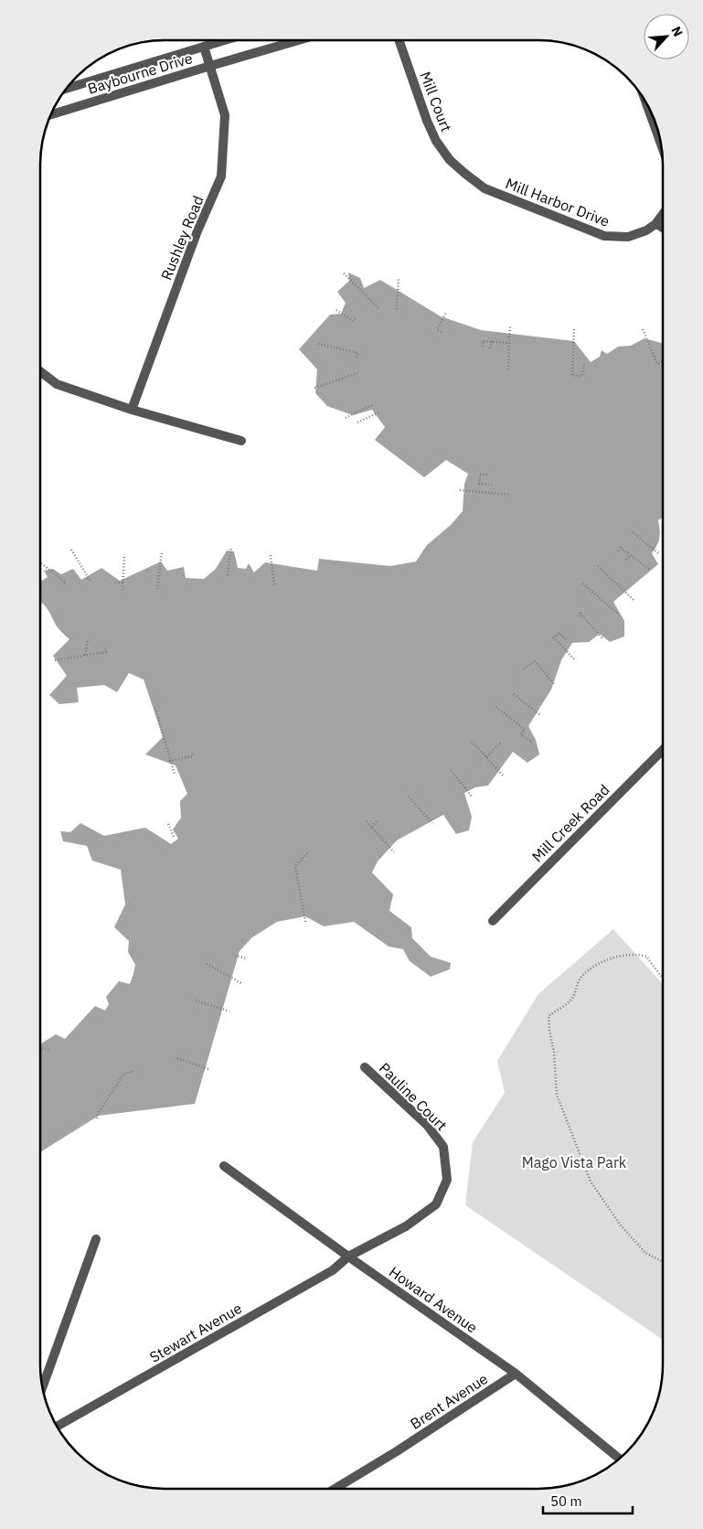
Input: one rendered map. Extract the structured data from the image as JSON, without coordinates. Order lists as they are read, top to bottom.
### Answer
{
  "streets": {
    "street": [
      "Baybourne Drive",
      "Mill Court",
      "Mill Harbor Drive",
      "Rushley Road",
      "Mill Creek Road",
      "Pauline Court",
      "Howard Avenue",
      "Stewart Avenue",
      "Brent Avenue"
    ]
  },
  "crossings": [
    ["Baybourne Drive", "Rushley Road"],
    ["Mill Court", "Mill Harbor Drive"],
    ["Pauline Court", "Howard Avenue"],
    ["Pauline Court", "Stewart Avenue"],
    ["Howard Avenue", "Stewart Avenue"],
    ["Howard Avenue", "Brent Avenue"]
  ],
  "parks": ["Mago Vista Park"],
  "scale_bar": "50 m",
  "north": "top right"
}
